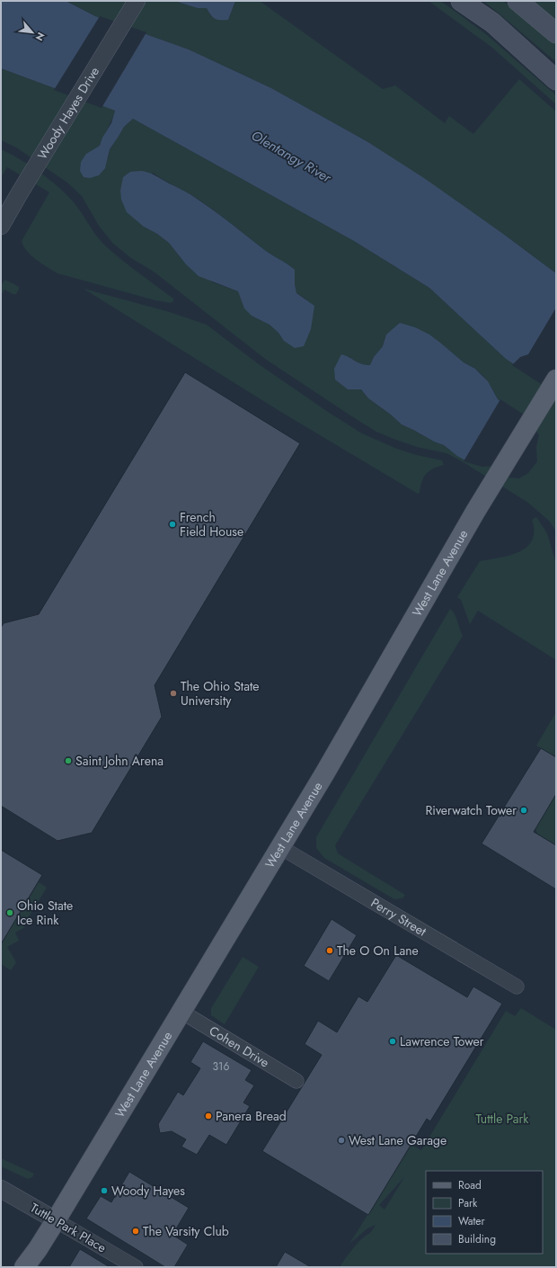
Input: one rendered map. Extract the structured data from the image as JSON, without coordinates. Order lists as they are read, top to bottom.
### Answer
{
  "streets": {
    "main road": ["West Lane Avenue"],
    "street": [
      "Woody Hayes Drive",
      "Perry Street",
      "Cohen Drive",
      "Tuttle Park Place"
    ]
  },
  "crossings": [
    ["West Lane Avenue", "Perry Street"],
    ["West Lane Avenue", "Cohen Drive"],
    ["West Lane Avenue", "Tuttle Park Place"]
  ],
  "water": ["Olentangy River"],
  "parks": ["Tuttle Park"],
  "places": [
    "French Field House",
    "The Ohio State University",
    "Saint John Arena",
    "Riverwatch Tower",
    "Ohio State Ice Rink",
    "The O On Lane",
    "Lawrence Tower",
    "Panera Bread",
    "West Lane Garage",
    "Woody Hayes",
    "The Varsity Club"
  ],
  "house_numbers": ["316"],
  "legend": [
    "Road",
    "Park",
    "Water",
    "Building"
  ],
  "north": "bottom right"
}
